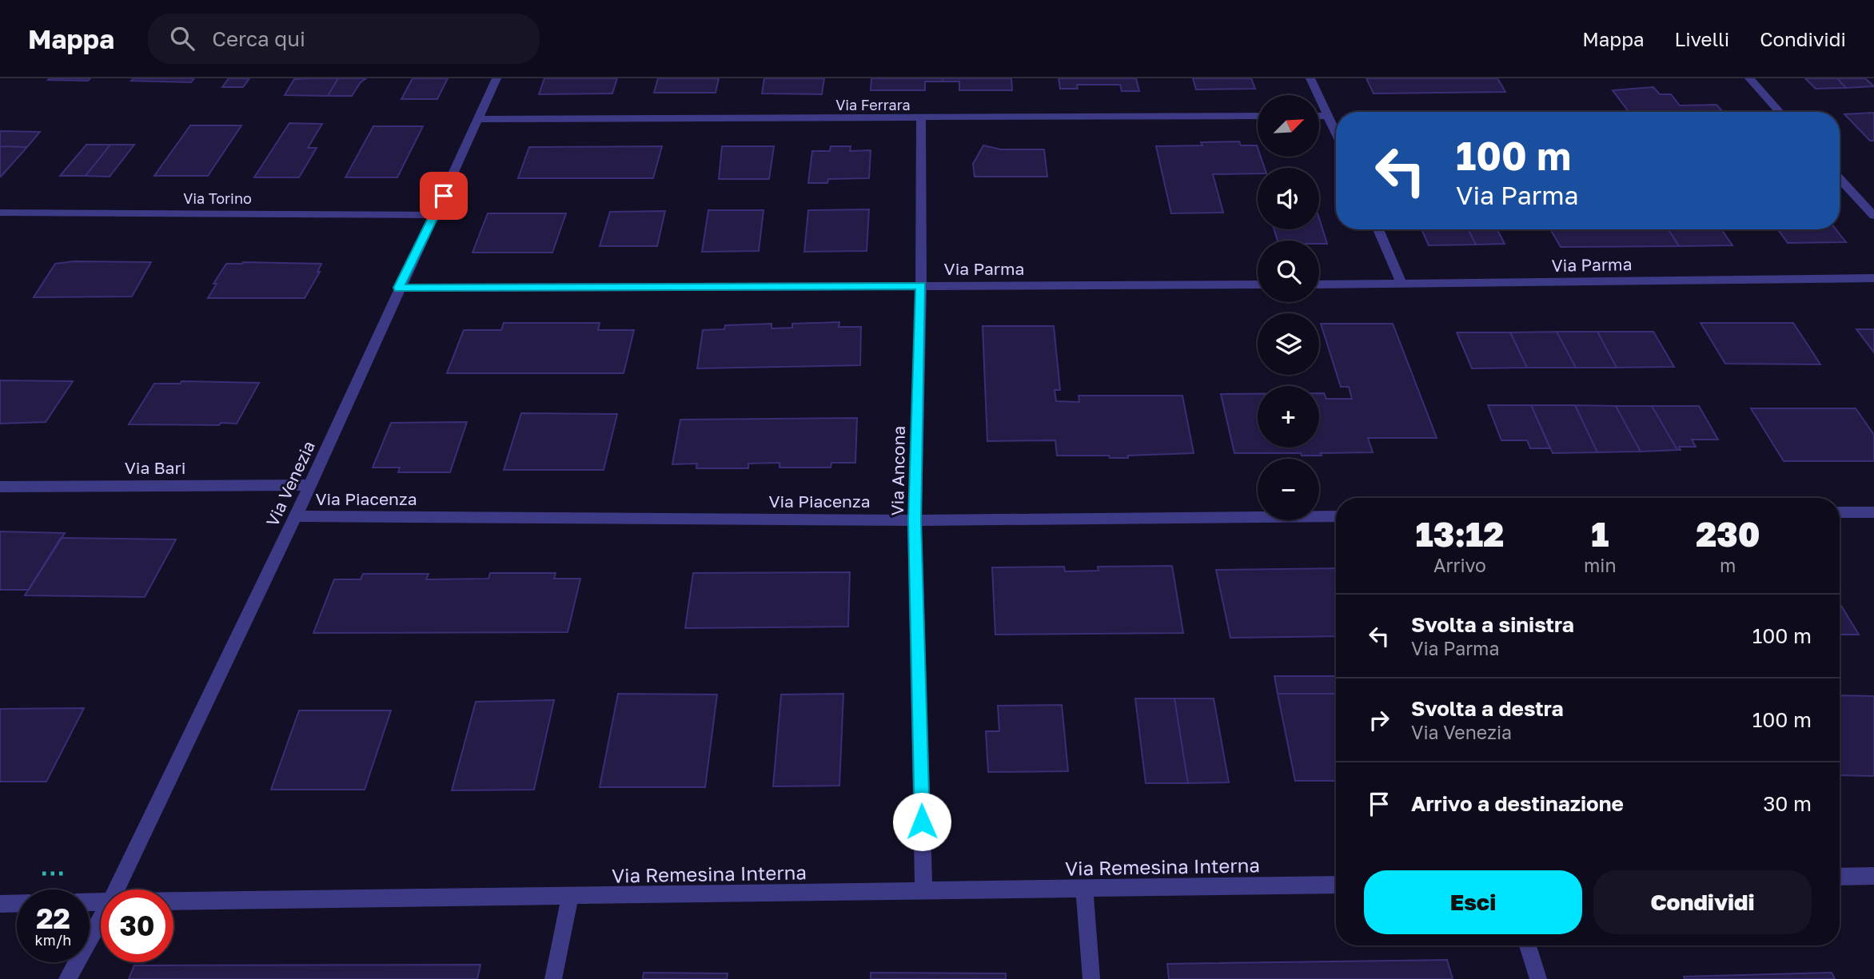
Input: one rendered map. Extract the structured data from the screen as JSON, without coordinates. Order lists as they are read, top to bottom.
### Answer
{
  "streets": {
    "street": [
      "Via Ferrara",
      "Via Torino",
      "Via Parma",
      "Via Bari",
      "Via Ancona",
      "Via Venezia",
      "Via Piacenza",
      "Via Remesina Interna"
    ]
  },
  "crossings": [
    ["Via Ferrara", "Via Ancona"],
    ["Via Ferrara", "Via Venezia"],
    ["Via Torino", "Via Venezia"],
    ["Via Parma", "Via Ancona"],
    ["Via Parma", "Via Venezia"],
    ["Via Bari", "Via Venezia"],
    ["Via Ancona", "Via Piacenza"],
    ["Via Ancona", "Via Remesina Interna"],
    ["Via Venezia", "Via Piacenza"]
  ],
  "north": "top right",
  "page": {
    "header": "Mappa",
    "search": "Cerca qui",
    "nav": ["Mappa", "Livelli", "Condividi"],
    "map_buttons": ["+", "−"],
    "turn": ["100 m", "Via Parma"],
    "eta": [
      "13:12",
      "Arrivo",
      "1",
      "min",
      "230",
      "m"
    ],
    "list": [
      {
        "name": "Svolta a sinistra",
        "note": "Via Parma",
        "value": "100 m"
      },
      {
        "name": "Svolta a destra",
        "note": "Via Venezia",
        "value": "100 m"
      },
      {
        "name": "Arrivo a destinazione",
        "value": "30 m"
      }
    ],
    "buttons": ["Esci", "Condividi"],
    "speed": "22 km/h",
    "limit": "30"
  }
}
